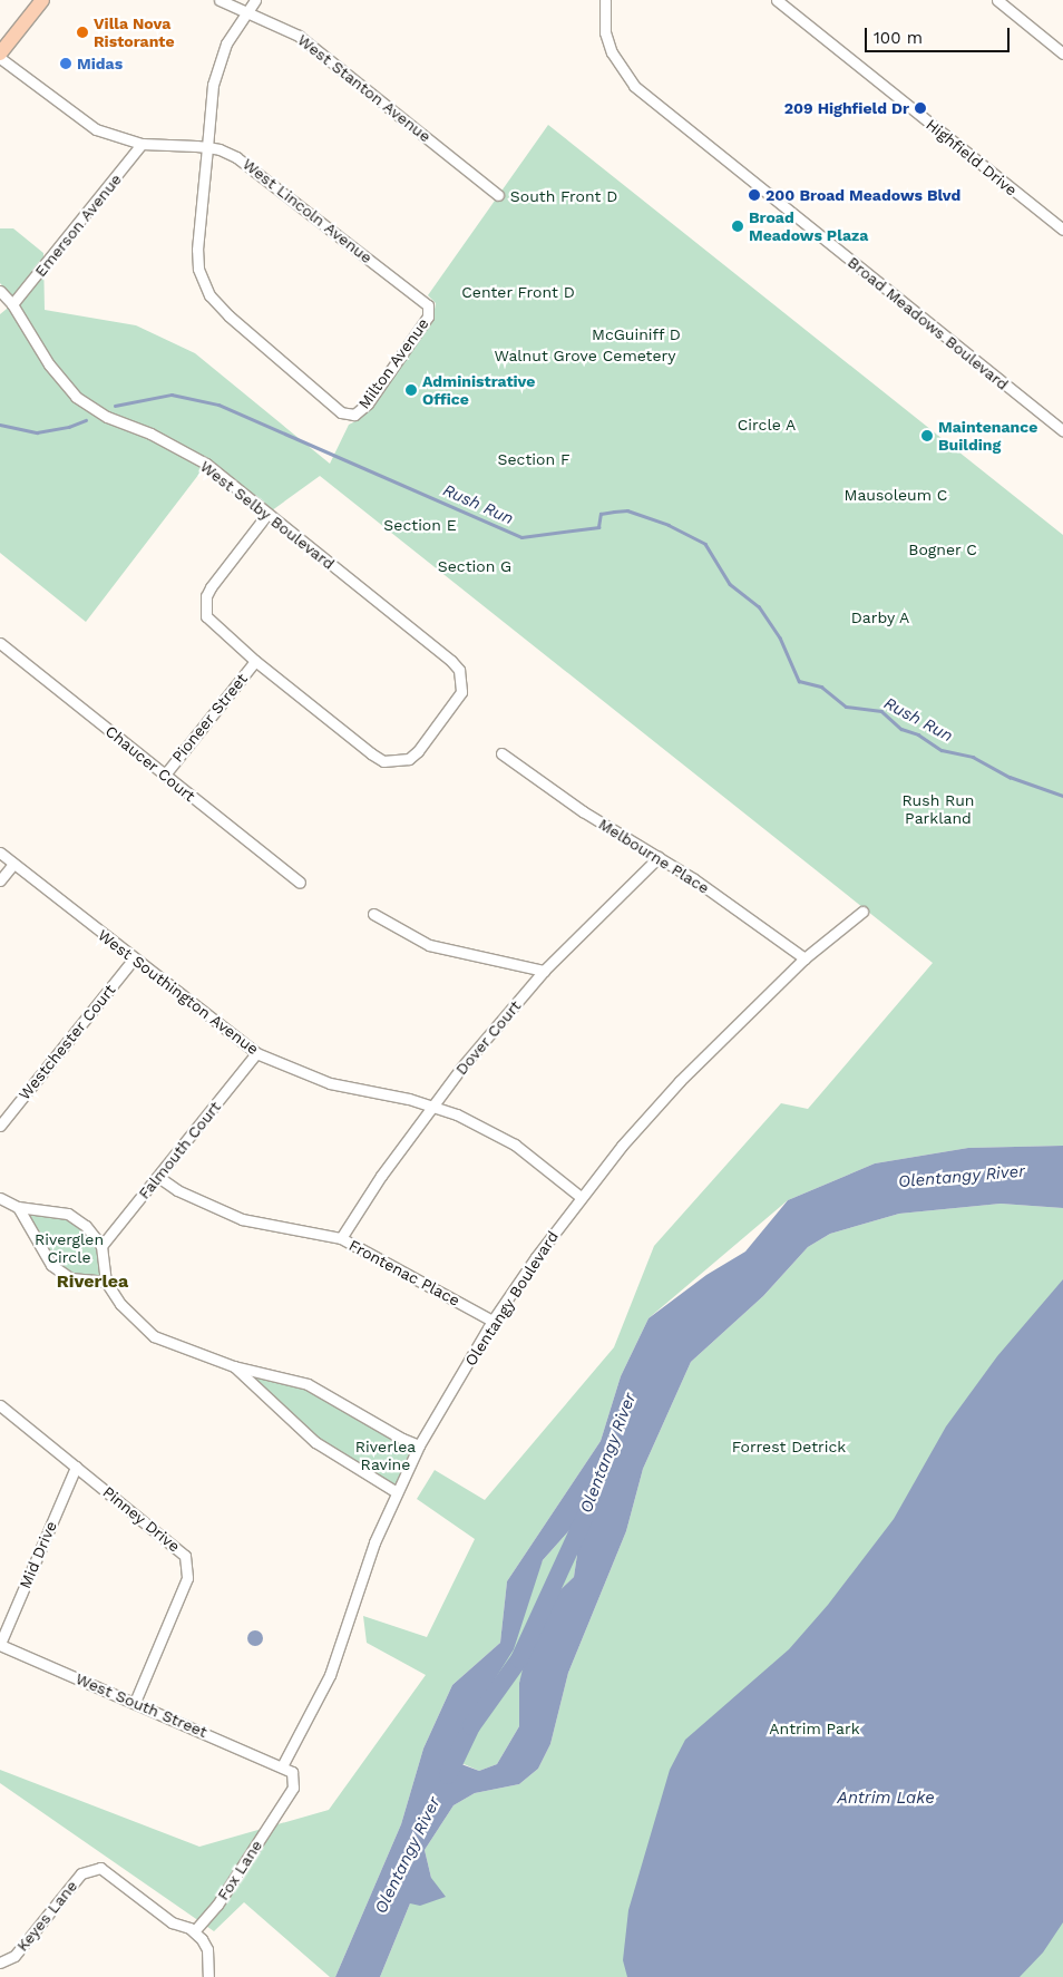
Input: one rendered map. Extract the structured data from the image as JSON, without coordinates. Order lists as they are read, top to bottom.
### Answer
{
  "streets": {
    "street": [
      "West Stanton Avenue",
      "Highfield Drive",
      "West Lincoln Avenue",
      "Emerson Avenue",
      "Broad Meadows Boulevard",
      "Milton Avenue",
      "West Selby Boulevard",
      "Pioneer Street",
      "Chaucer Court",
      "Melbourne Place",
      "West Southington Avenue",
      "Dover Court",
      "Westchester Court",
      "Falmouth Court",
      "Frontenac Place",
      "Olentangy Boulevard",
      "Pinney Drive",
      "Mid Drive",
      "West South Street",
      "Fox Lane",
      "Keyes Lane"
    ]
  },
  "crossings": [
    ["West Lincoln Avenue", "Emerson Avenue"],
    ["West Lincoln Avenue", "Milton Avenue"],
    ["Emerson Avenue", "West Selby Boulevard"],
    ["West Selby Boulevard", "Pioneer Street"],
    ["Pioneer Street", "Chaucer Court"],
    ["Melbourne Place", "Dover Court"],
    ["Melbourne Place", "Olentangy Boulevard"],
    ["West Southington Avenue", "Dover Court"],
    ["West Southington Avenue", "Westchester Court"],
    ["West Southington Avenue", "Falmouth Court"],
    ["West Southington Avenue", "Olentangy Boulevard"],
    ["Dover Court", "Frontenac Place"],
    ["Falmouth Court", "Frontenac Place"],
    ["Frontenac Place", "Olentangy Boulevard"],
    ["Olentangy Boulevard", "West South Street"],
    ["Olentangy Boulevard", "Fox Lane"],
    ["Pinney Drive", "Mid Drive"],
    ["Pinney Drive", "West South Street"],
    ["Mid Drive", "West South Street"],
    ["West South Street", "Fox Lane"],
    ["Fox Lane", "Keyes Lane"]
  ],
  "districts": ["Riverlea"],
  "water": ["Rush Run", "Olentangy River", "Antrim Lake"],
  "parks": [
    "South Front D",
    "Center Front D",
    "McGuiniff D",
    "Walnut Grove Cemetery",
    "Circle A",
    "Section F",
    "Mausoleum C",
    "Section E",
    "Bogner C",
    "Section G",
    "Darby A",
    "Rush Run Parkland",
    "Riverglen Circle",
    "Riverlea Ravine",
    "Forrest Detrick",
    "Antrim Park"
  ],
  "places": [
    "Villa Nova Ristorante",
    "Midas",
    "209 Highfield Dr",
    "200 Broad Meadows Blvd",
    "Broad Meadows Plaza",
    "Administrative Office",
    "Maintenance Building"
  ],
  "scale_bar": "100 m"
}
